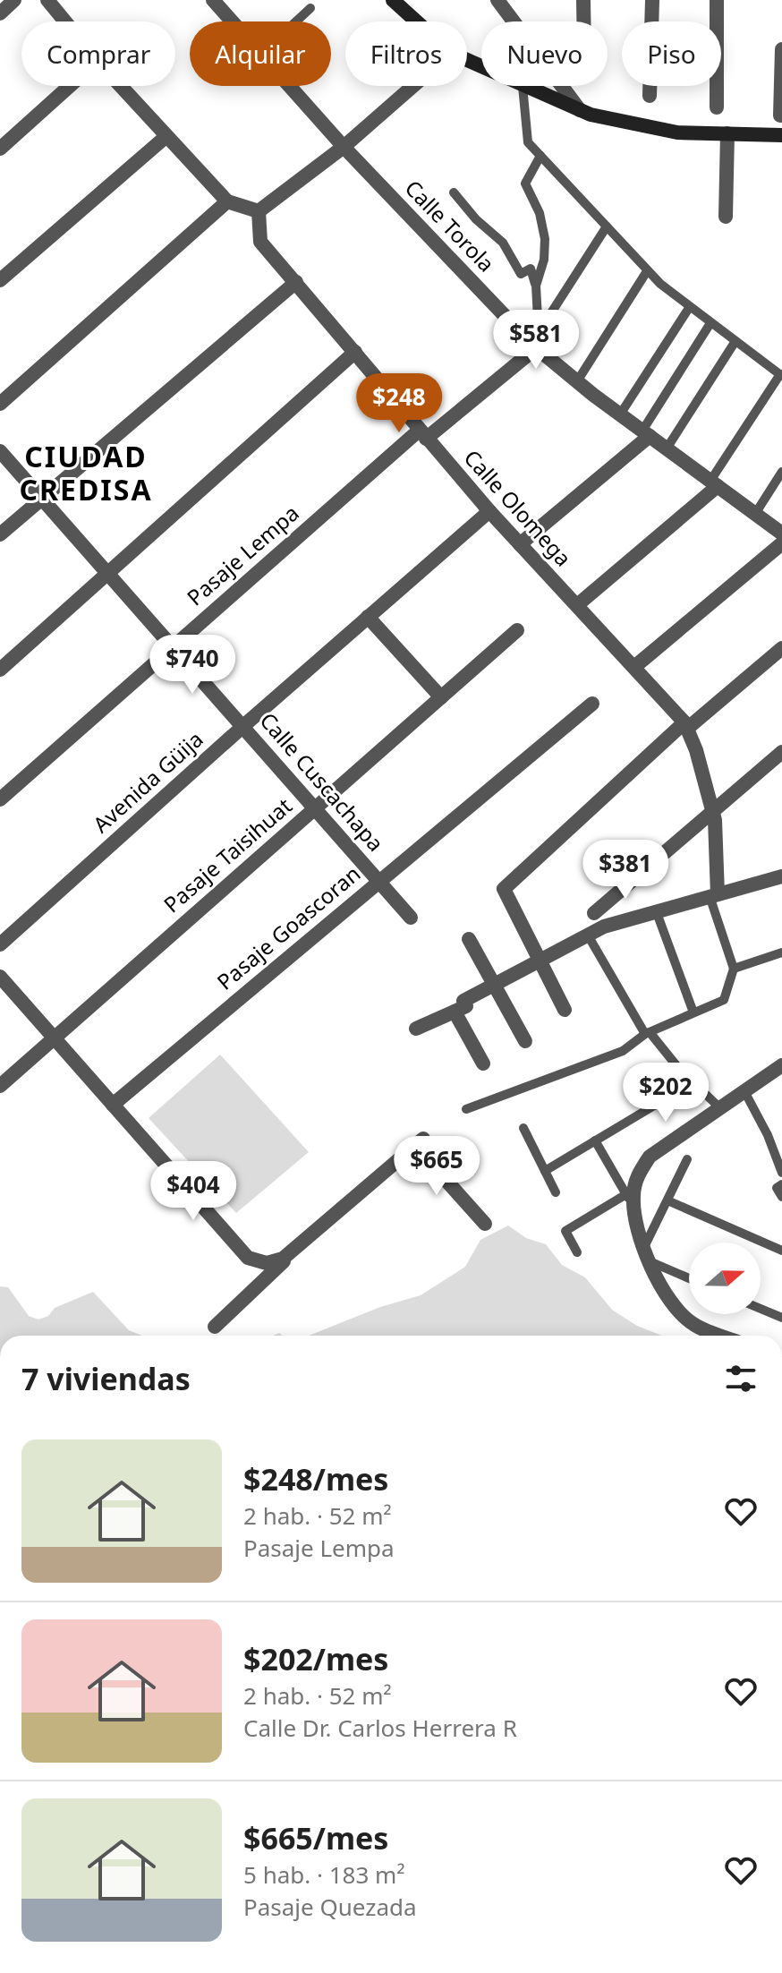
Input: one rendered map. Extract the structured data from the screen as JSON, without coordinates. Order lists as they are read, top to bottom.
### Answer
{
  "streets": {
    "street": [
      "Calle Torola",
      "Calle Olomega",
      "Pasaje Lempa",
      "Avenida Güija",
      "Calle Cuscachapa",
      "Pasaje Taisihuat",
      "Pasaje Goascoran"
    ]
  },
  "crossings": [
    ["Calle Torola", "Pasaje Lempa"],
    ["Calle Olomega", "Pasaje Lempa"],
    ["Calle Olomega", "Avenida Güija"],
    ["Pasaje Lempa", "Calle Cuscachapa"],
    ["Avenida Güija", "Calle Cuscachapa"],
    ["Calle Cuscachapa", "Pasaje Taisihuat"],
    ["Calle Cuscachapa", "Pasaje Goascoran"]
  ],
  "districts": ["CIUDAD CREDISA"],
  "north": "right",
  "page": {
    "chip": [
      "Comprar",
      "Alquilar",
      "Filtros",
      "Nuevo",
      "Piso"
    ],
    "price": [
      "$581",
      "$248",
      "$740",
      "$381",
      "$202",
      "$665",
      "$404"
    ],
    "heading": "7 viviendas",
    "list": [
      {
        "name": "$248/mes",
        "note": "2 hab. · 52 m² · Pasaje Lempa"
      },
      {
        "name": "$202/mes",
        "note": "2 hab. · 52 m² · Calle Dr. Carlos Herrera R"
      },
      {
        "name": "$665/mes",
        "note": "5 hab. · 183 m² · Pasaje Quezada"
      }
    ]
  }
}
